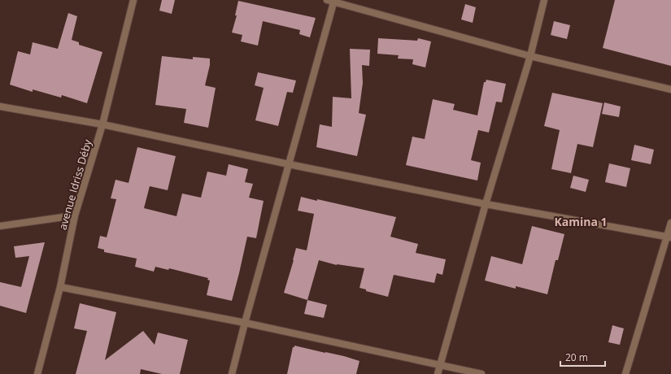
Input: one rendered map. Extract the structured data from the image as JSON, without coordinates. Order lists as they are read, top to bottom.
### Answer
{
  "streets": {
    "street": ["avenue Idriss Déby"]
  },
  "districts": ["Kamina 1"],
  "scale_bar": "20 m"
}
